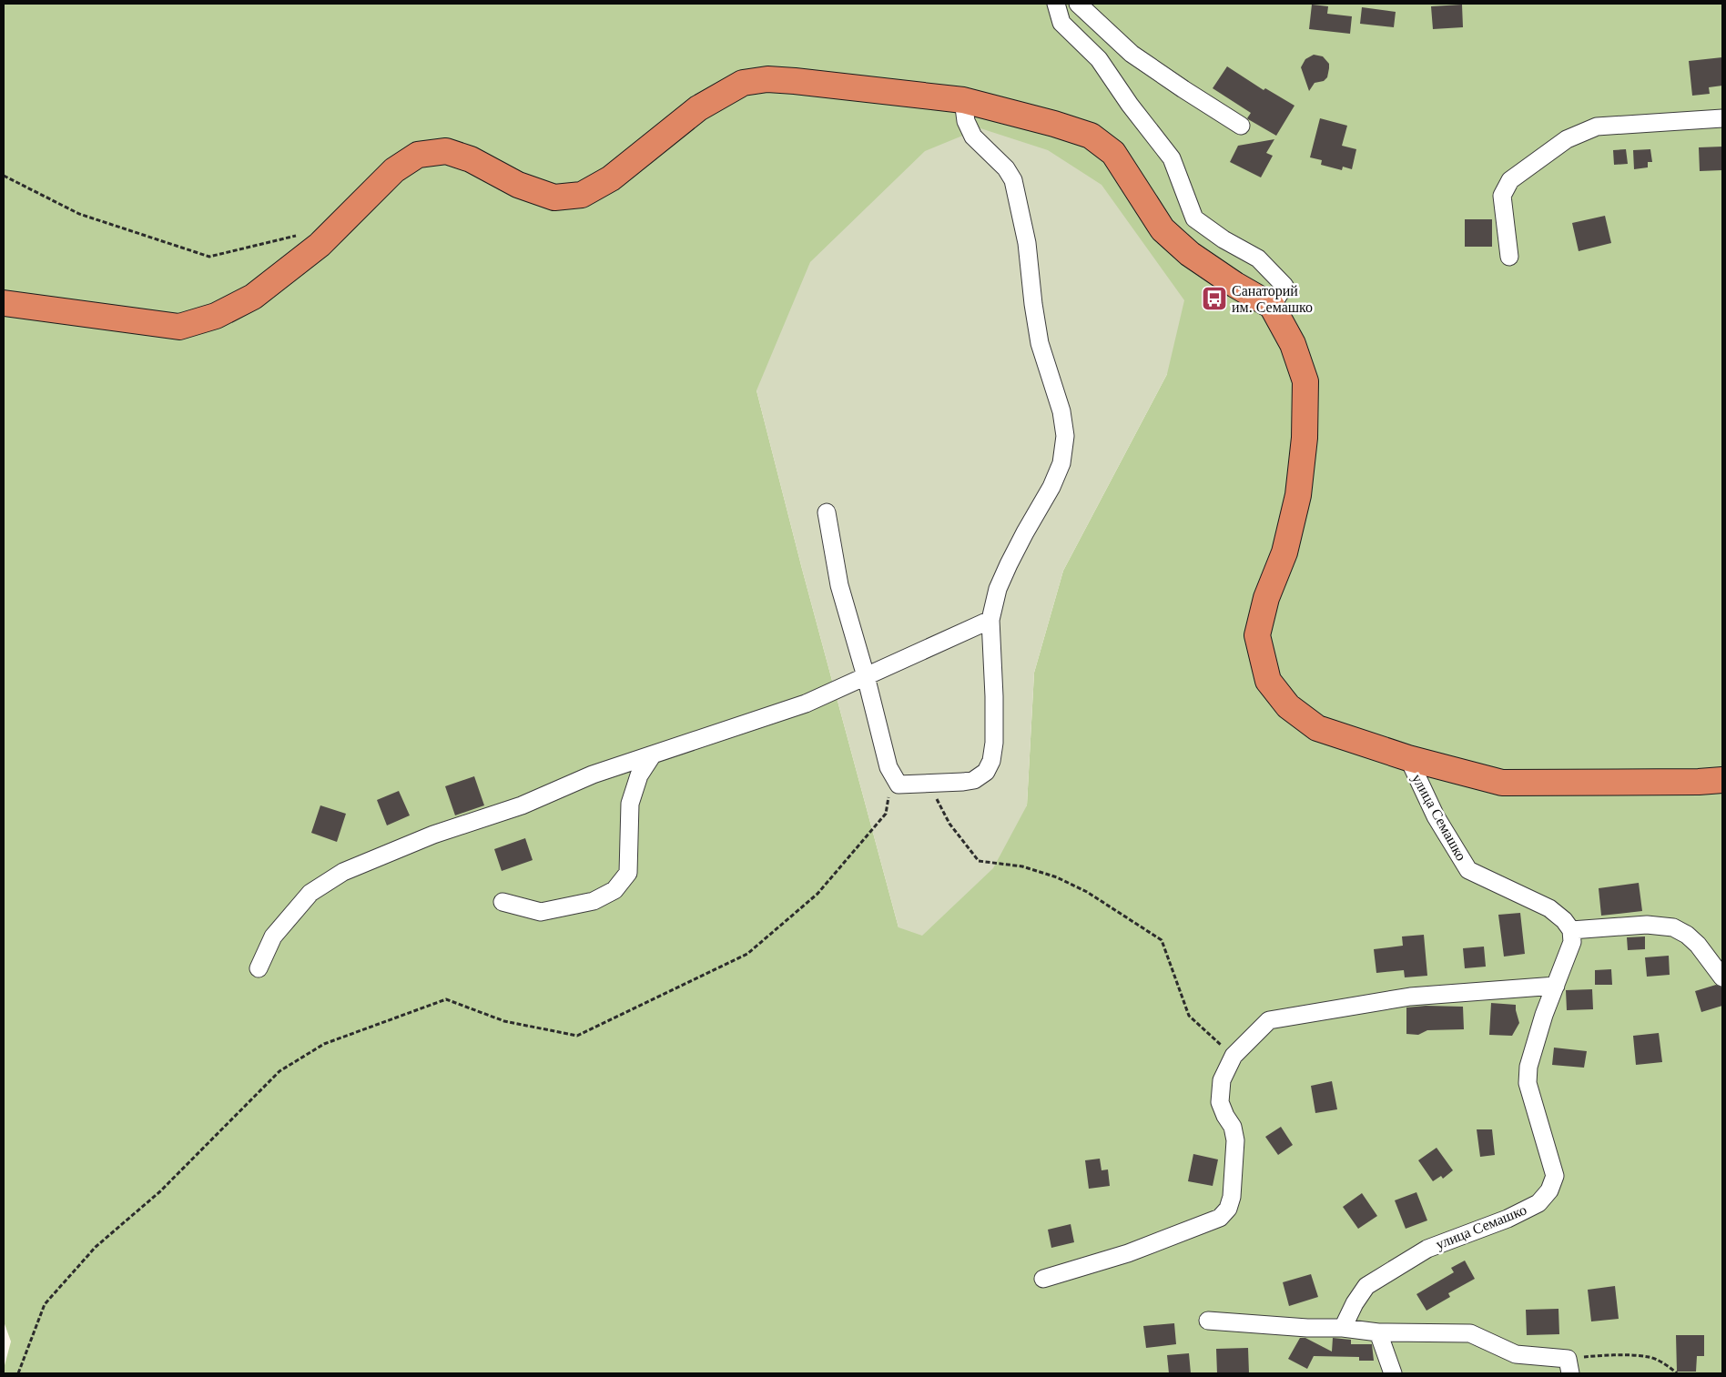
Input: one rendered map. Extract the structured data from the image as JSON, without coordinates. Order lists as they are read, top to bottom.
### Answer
{
  "streets": {
    "street": ["улица Семашко"]
  },
  "places": {
    "bus stop": ["Санаторий им. Семашко"]
  }
}
